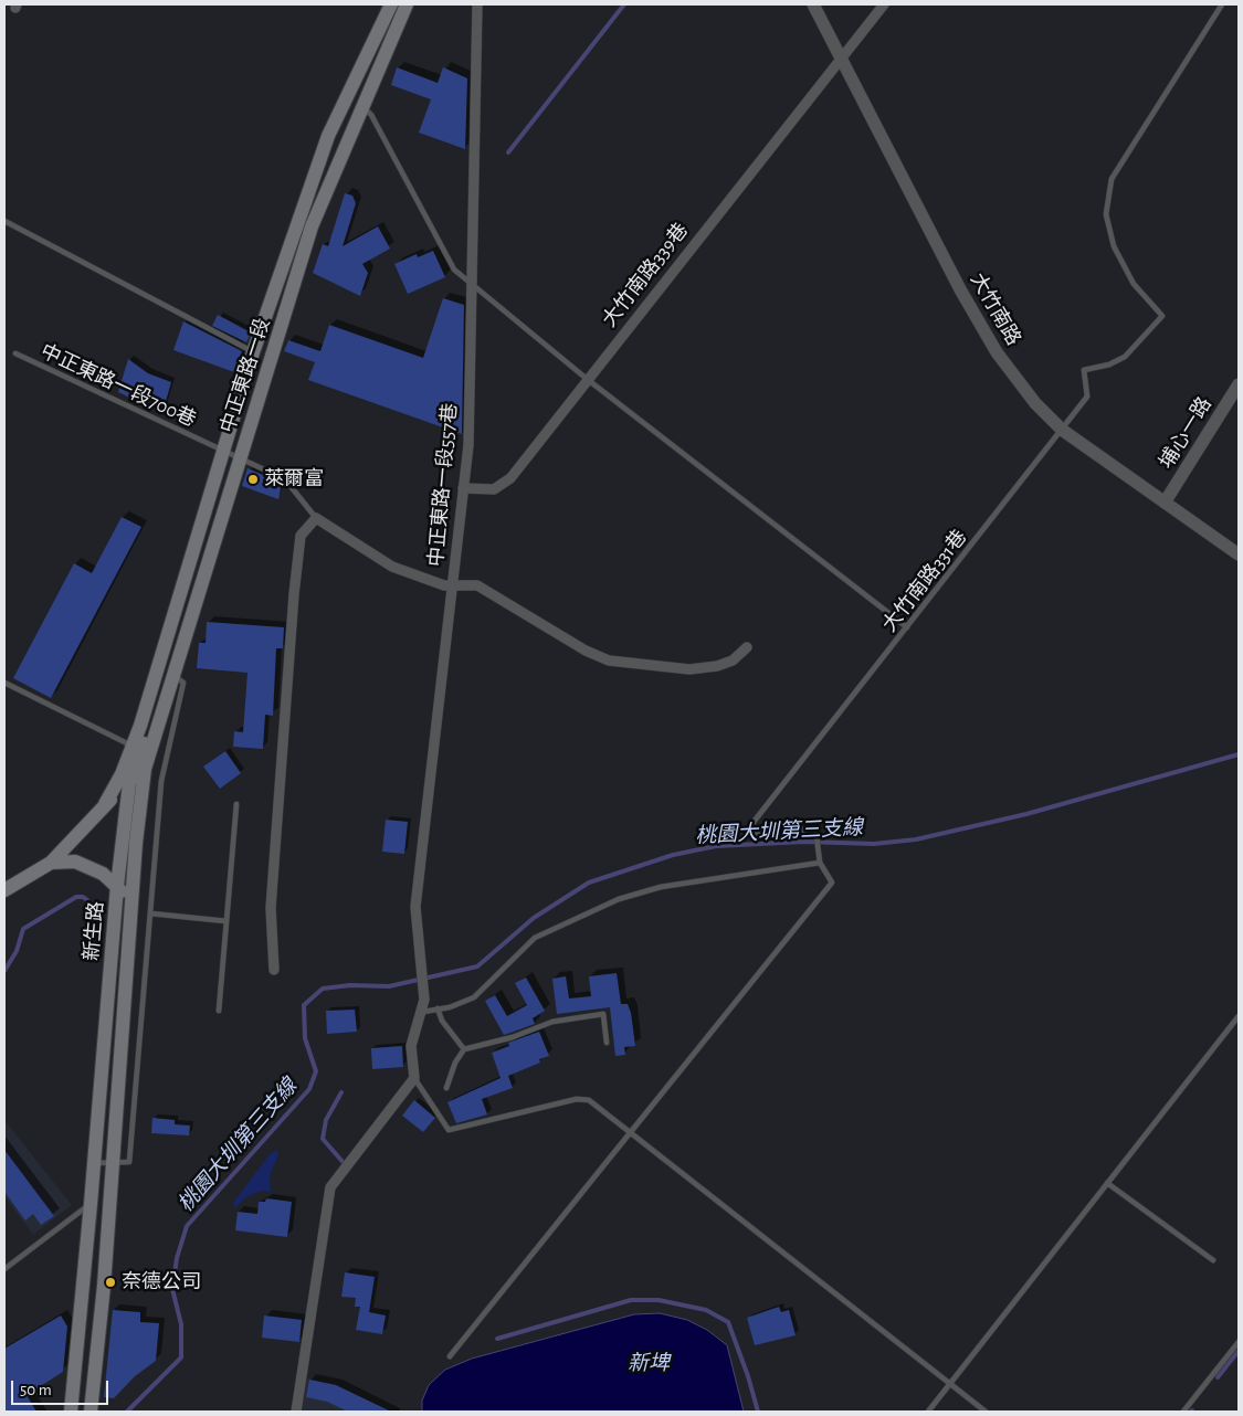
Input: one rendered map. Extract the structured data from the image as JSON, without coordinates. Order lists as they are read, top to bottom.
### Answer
{
  "streets": {
    "main road": ["中正東路一段", "新生路"],
    "street": [
      "大竹南路339巷",
      "大竹南路",
      "埔心一路",
      "中正東路一段557巷"
    ],
    "lane": ["中正東路一段700巷", "大竹南路331巷"]
  },
  "crossings": [
    ["大竹南路339巷", "大竹南路"],
    ["大竹南路339巷", "中正東路一段557巷"],
    ["大竹南路", "埔心一路"],
    ["大竹南路", "大竹南路331巷"],
    ["中正東路一段", "中正東路一段700巷"],
    ["中正東路一段", "新生路"]
  ],
  "water": ["桃園大圳第三支線", "新埤"],
  "places": ["萊爾富", "奈德公司"],
  "scale_bar": "50 m"
}
